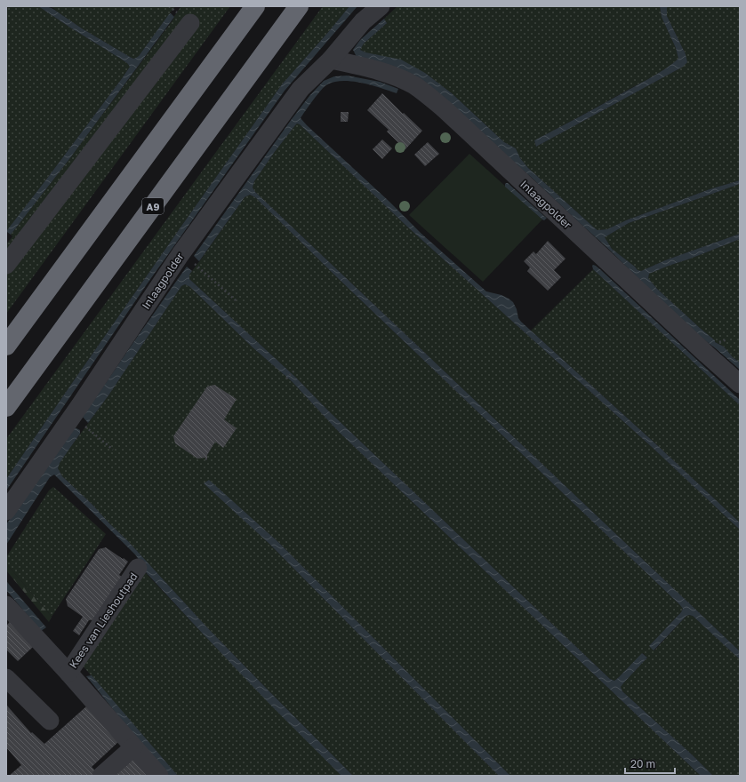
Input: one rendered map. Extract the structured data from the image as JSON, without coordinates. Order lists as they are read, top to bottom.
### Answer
{
  "streets": {
    "highway": ["A9"],
    "street": ["Inlaagpolder", "Kees van Lieshoutpad"]
  },
  "scale_bar": "20 m"
}
